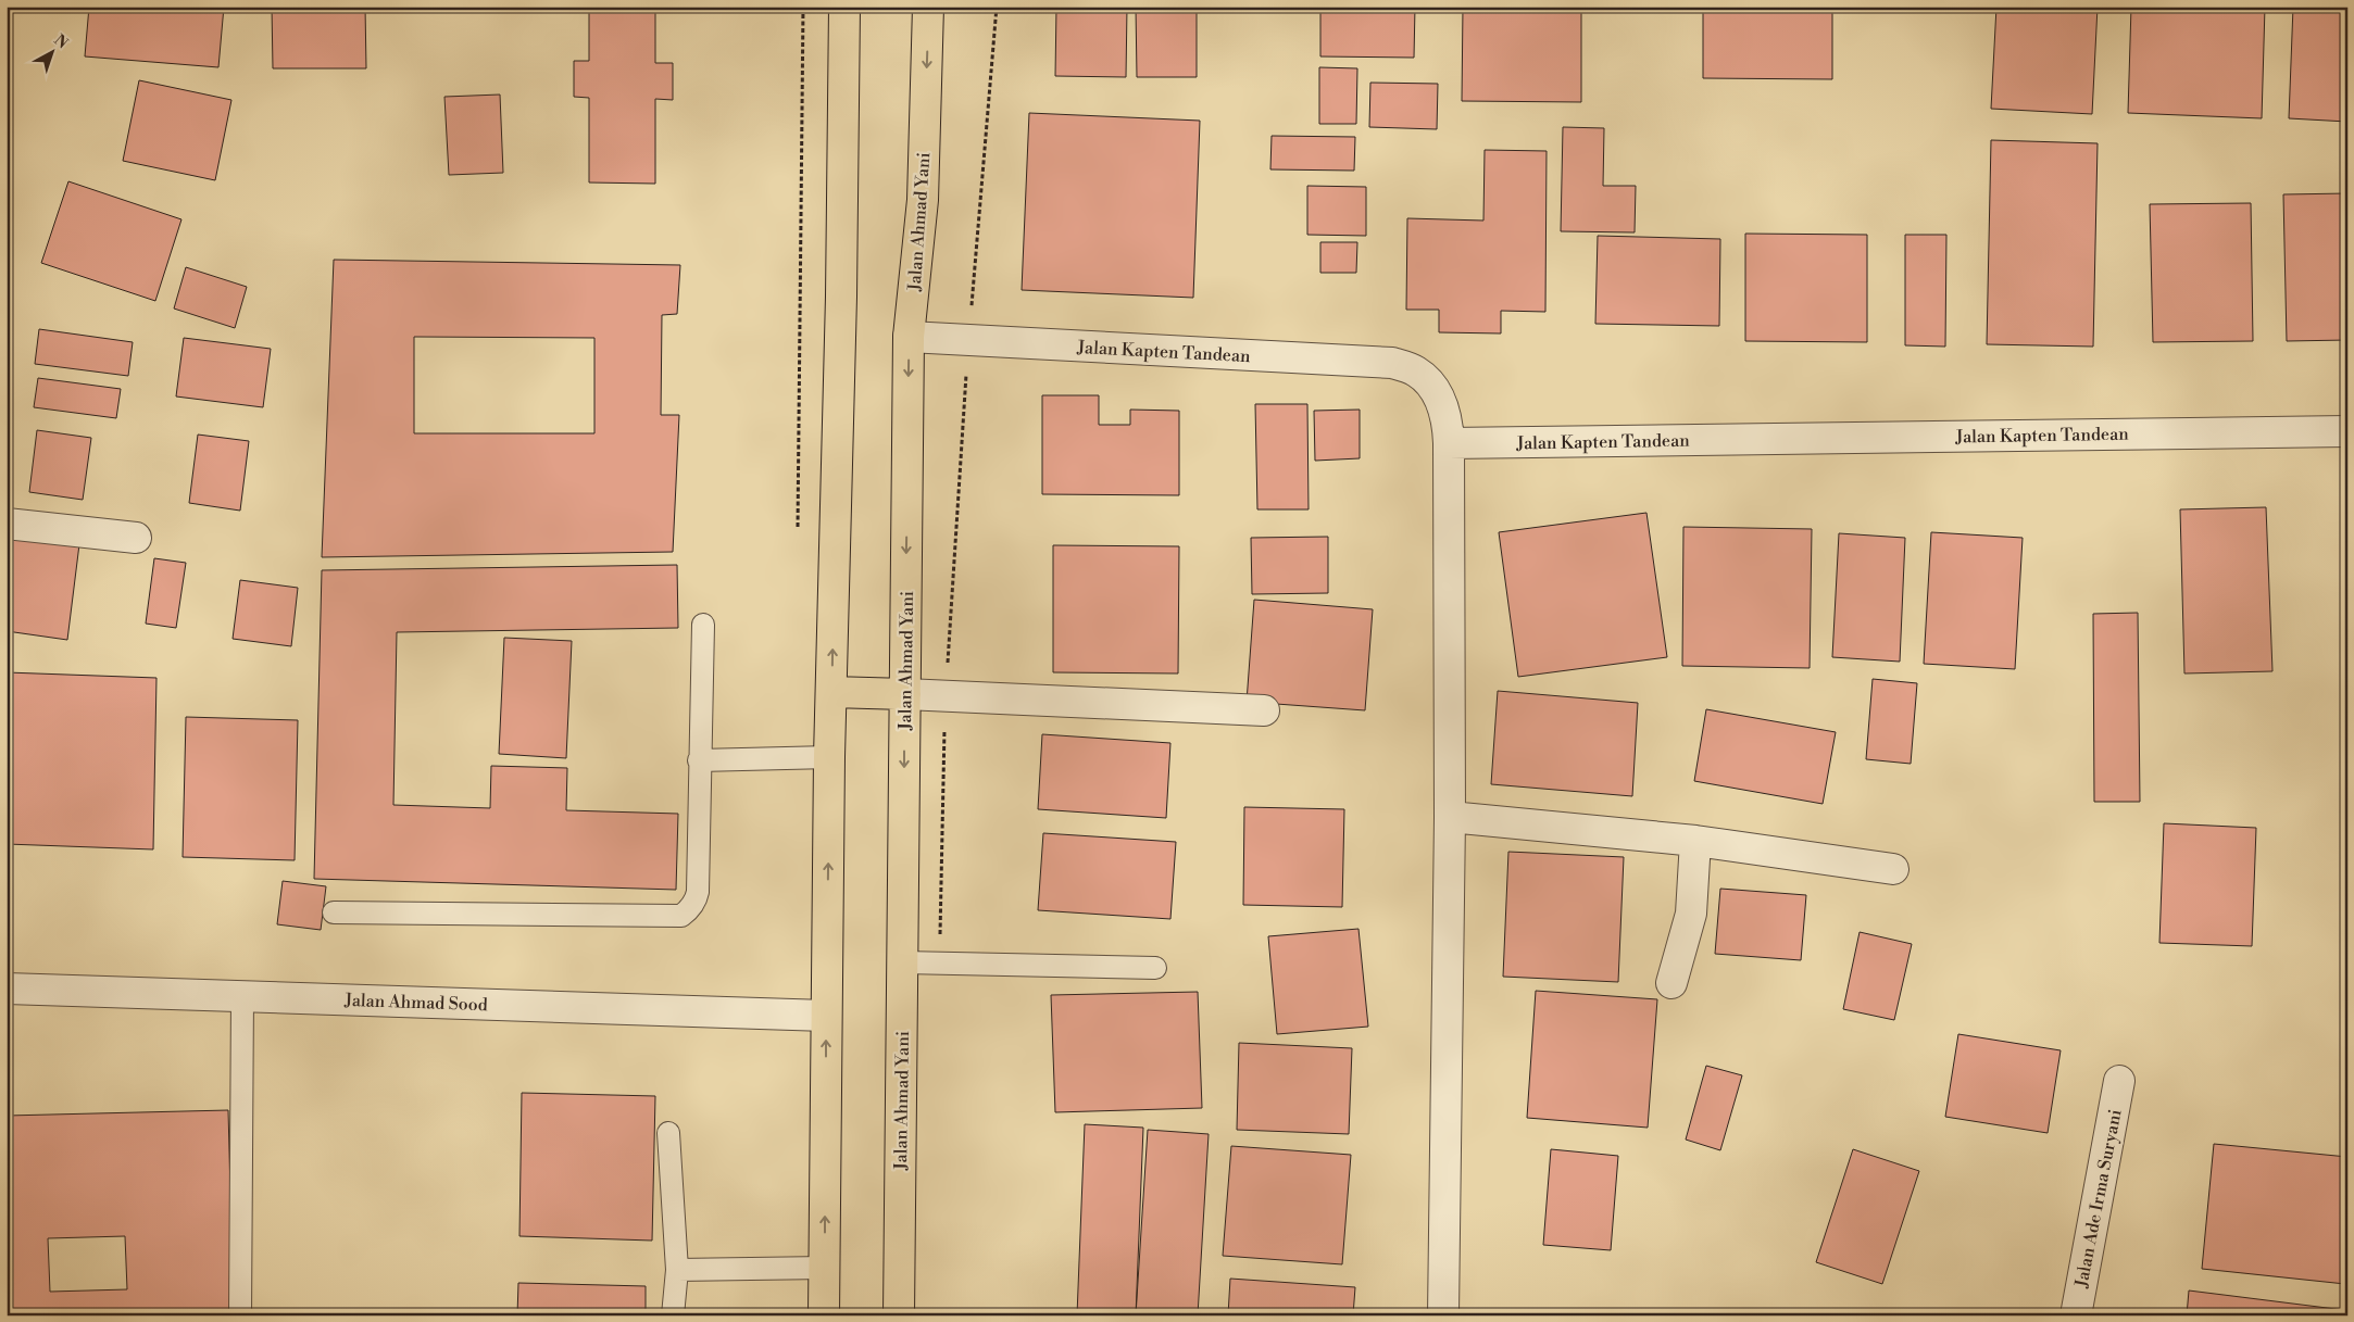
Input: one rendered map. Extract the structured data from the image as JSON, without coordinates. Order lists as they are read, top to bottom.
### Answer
{
  "streets": {
    "main road": ["Jalan Ahmad Yani"],
    "street": ["Jalan Kapten Tandean", "Jalan Ahmad Sood", "Jalan Ade Irma Suryani"]
  },
  "crossings": [
    ["Jalan Ahmad Yani", "Jalan Kapten Tandean"]
  ],
  "north": "top right"
}
